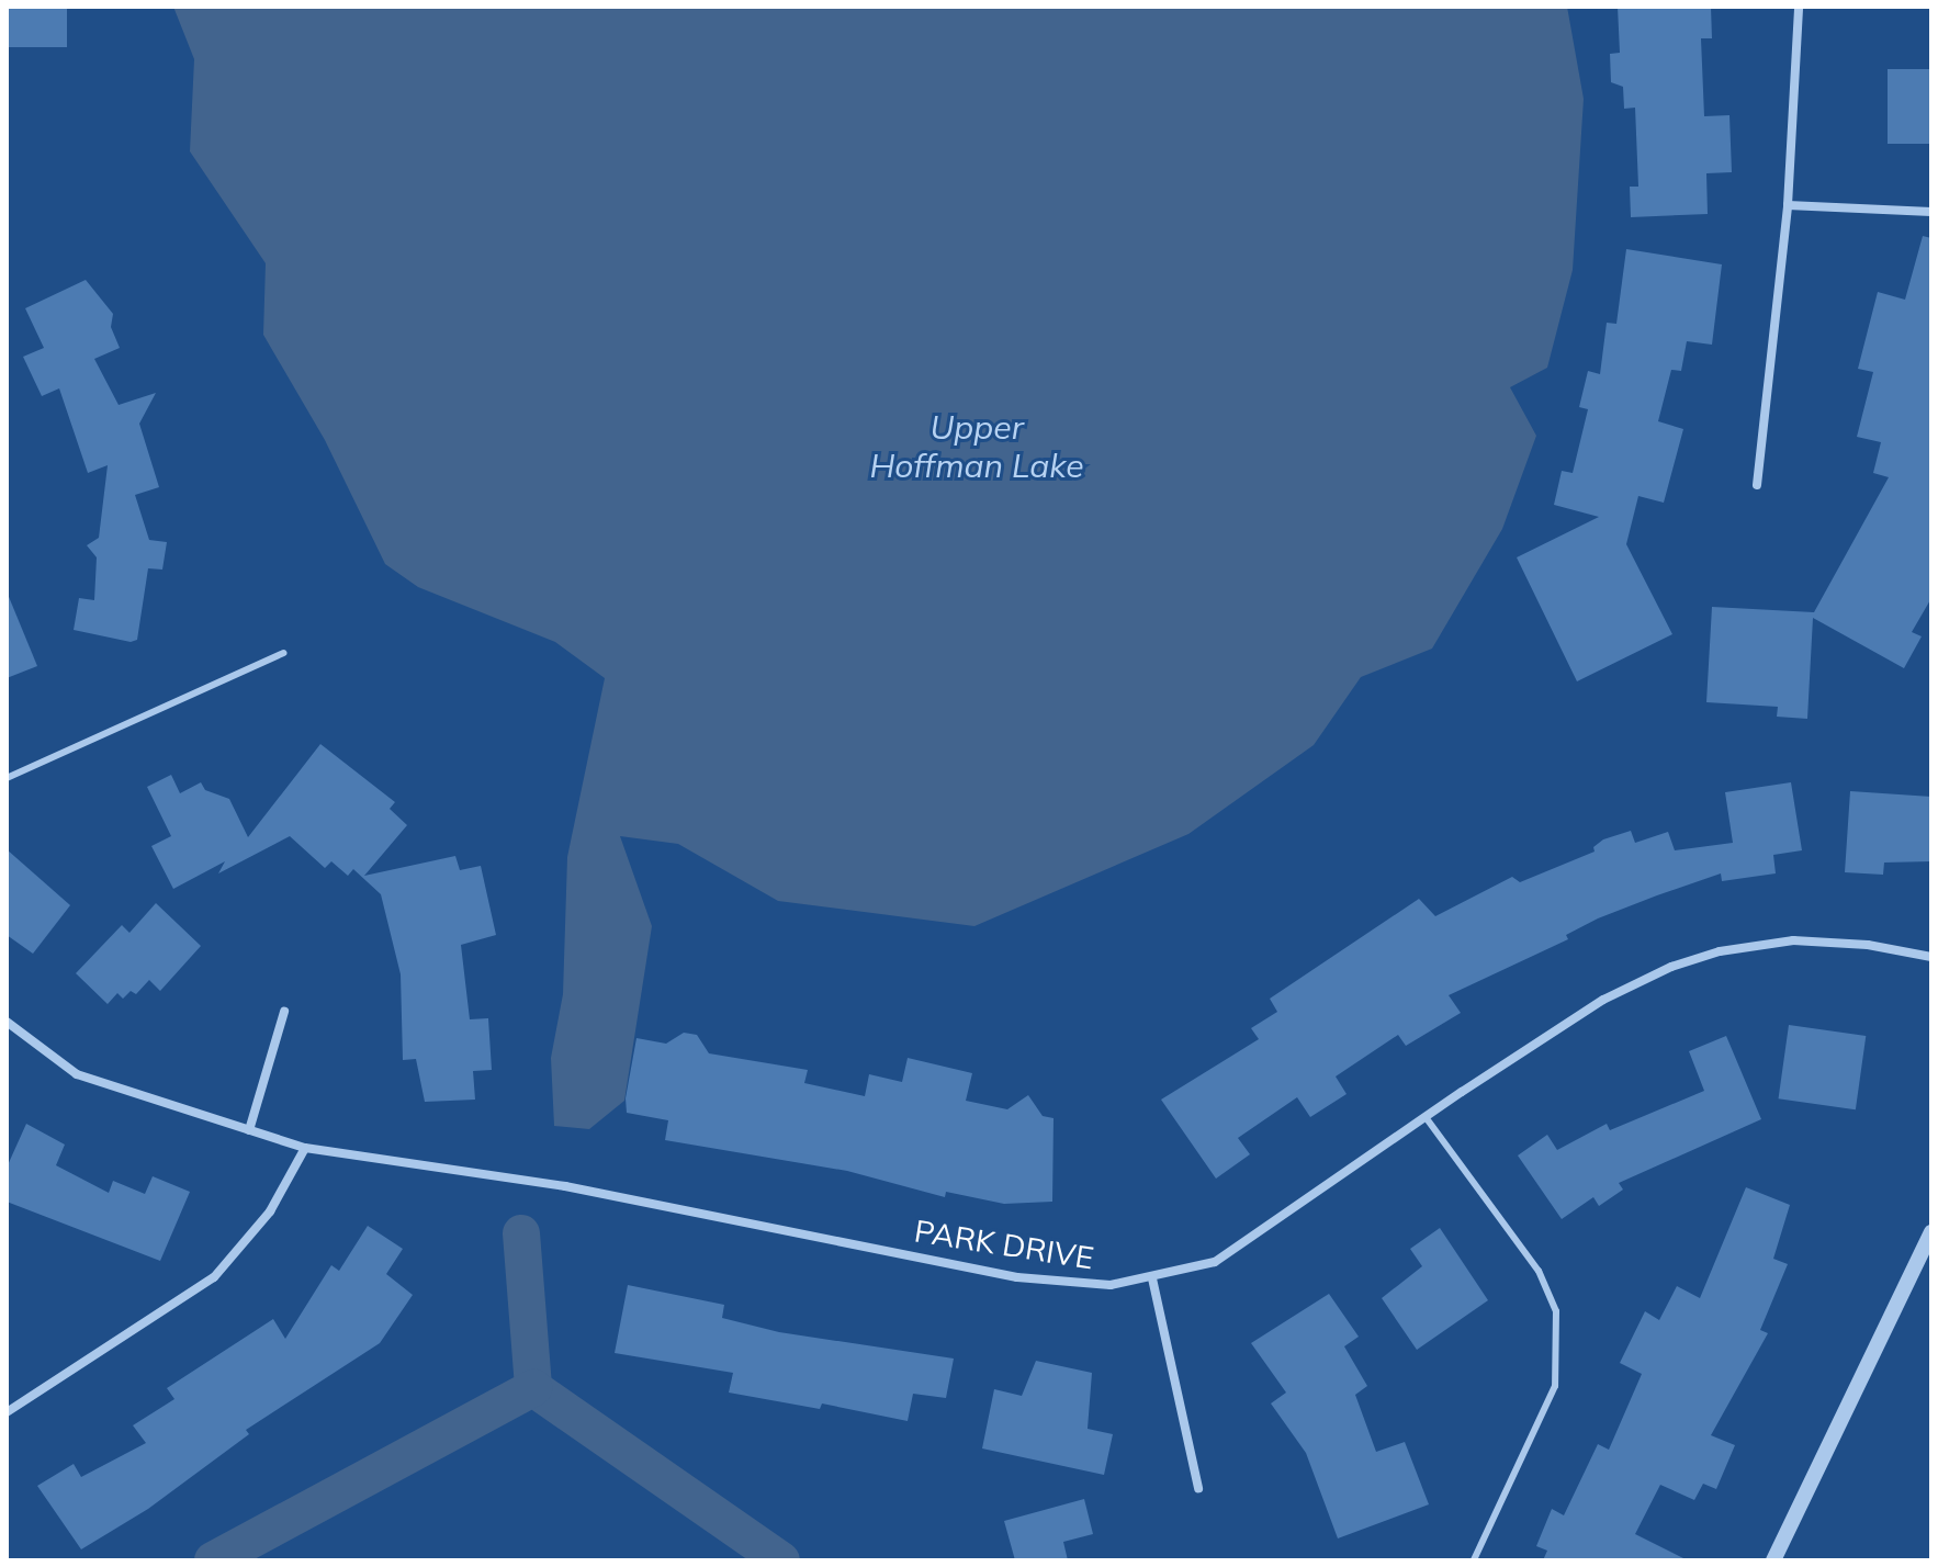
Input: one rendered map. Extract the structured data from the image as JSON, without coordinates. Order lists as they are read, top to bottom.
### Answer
{
  "streets": {
    "street": ["PARK DRIVE"]
  },
  "water": ["Upper Hoffman Lake"]
}
